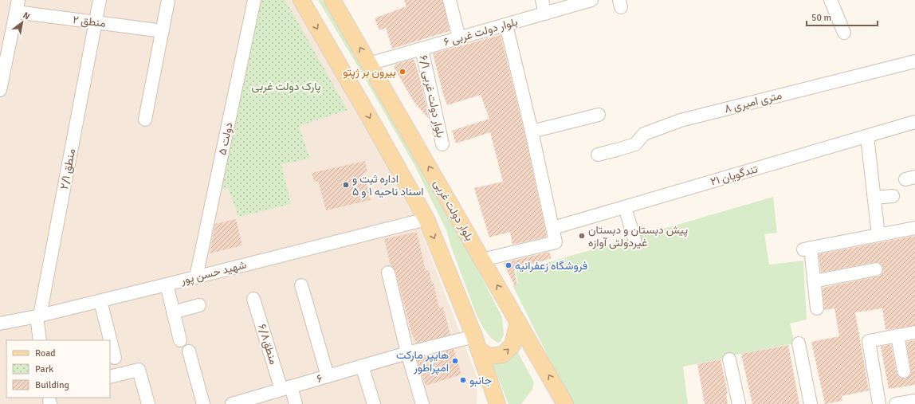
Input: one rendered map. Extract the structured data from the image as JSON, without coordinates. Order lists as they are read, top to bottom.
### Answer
{
  "streets": {
    "main road": ["بلوار دولت غربی"],
    "street": [
      "منطق ۲",
      "بلوار دولت غربی ۶",
      "بلوار دولت غربی ۶/۱",
      "۸ متری امیری",
      "۵ دولت",
      "منطق ۲/۱",
      "۲۱ تندگویان",
      "شهید حسن پور",
      "منطق۶/۸",
      "۶"
    ]
  },
  "crossings": [
    ["منطق ۲", "منطق ۲/۱"],
    ["بلوار دولت غربی ۶", "بلوار دولت غربی ۶/۱"],
    ["بلوار دولت غربی ۶", "بلوار دولت غربی"],
    ["۵ دولت", "شهید حسن پور"],
    ["منطق ۲/۱", "شهید حسن پور"],
    ["منطق۶/۸", "۶"]
  ],
  "parks": ["پارک دولت غربی"],
  "places": [
    "بیرون بر ژپتو",
    "اداره ثبت و اسناد ناحیه ۱ و ۵",
    "پیش دبستان و دبستان غیردولتی آوازه",
    "فروشگاه زعفرانیه",
    "هایپر مارکت امپراطور",
    "جانبو"
  ],
  "legend": ["Road", "Park", "Building"],
  "scale_bar": "50 m",
  "north": "top right"
}
